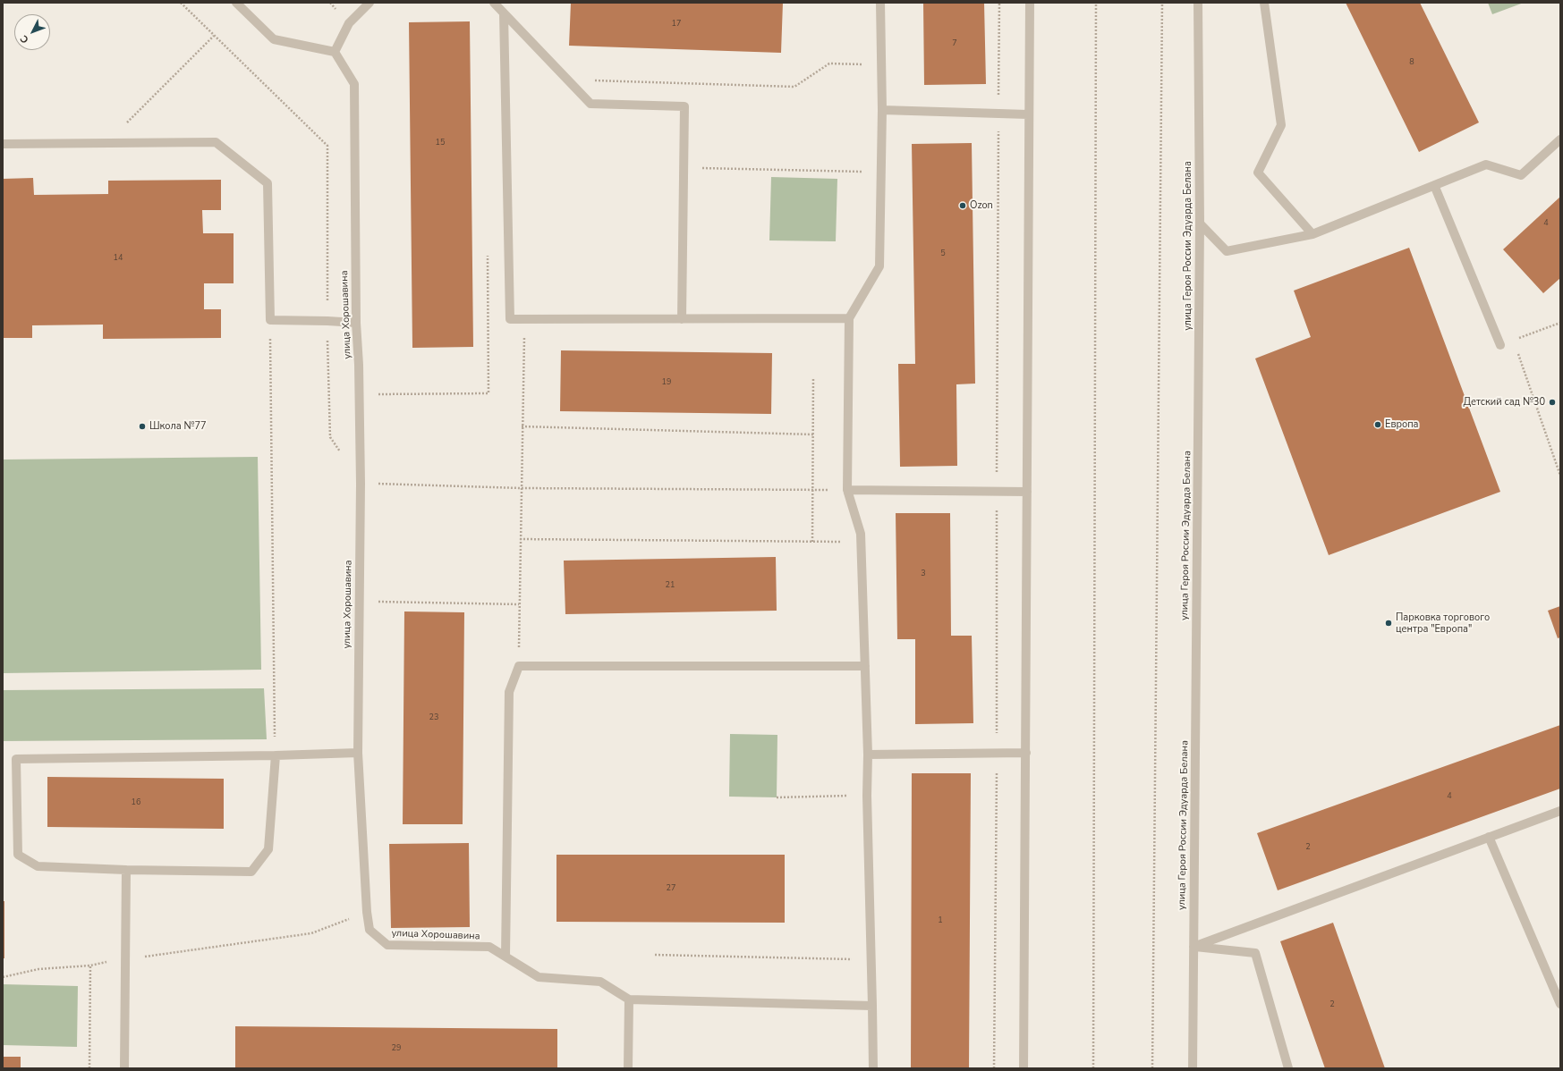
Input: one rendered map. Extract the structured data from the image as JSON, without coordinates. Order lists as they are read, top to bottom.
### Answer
{
  "streets": {
    "street": ["улица Героя России Эдуарда Белана", "улица Хорошавина"]
  },
  "places": [
    "Ozon",
    "Детский сад №30",
    "Европа",
    "Школа №77",
    "Парковка торгового центра \"Европа\""
  ],
  "house_numbers": [
    "17",
    "7",
    "8",
    "15",
    "4",
    "5",
    "14",
    "19",
    "3",
    "21",
    "23",
    "4",
    "16",
    "2",
    "27",
    "1",
    "2",
    "29"
  ],
  "north": "bottom left"
}
